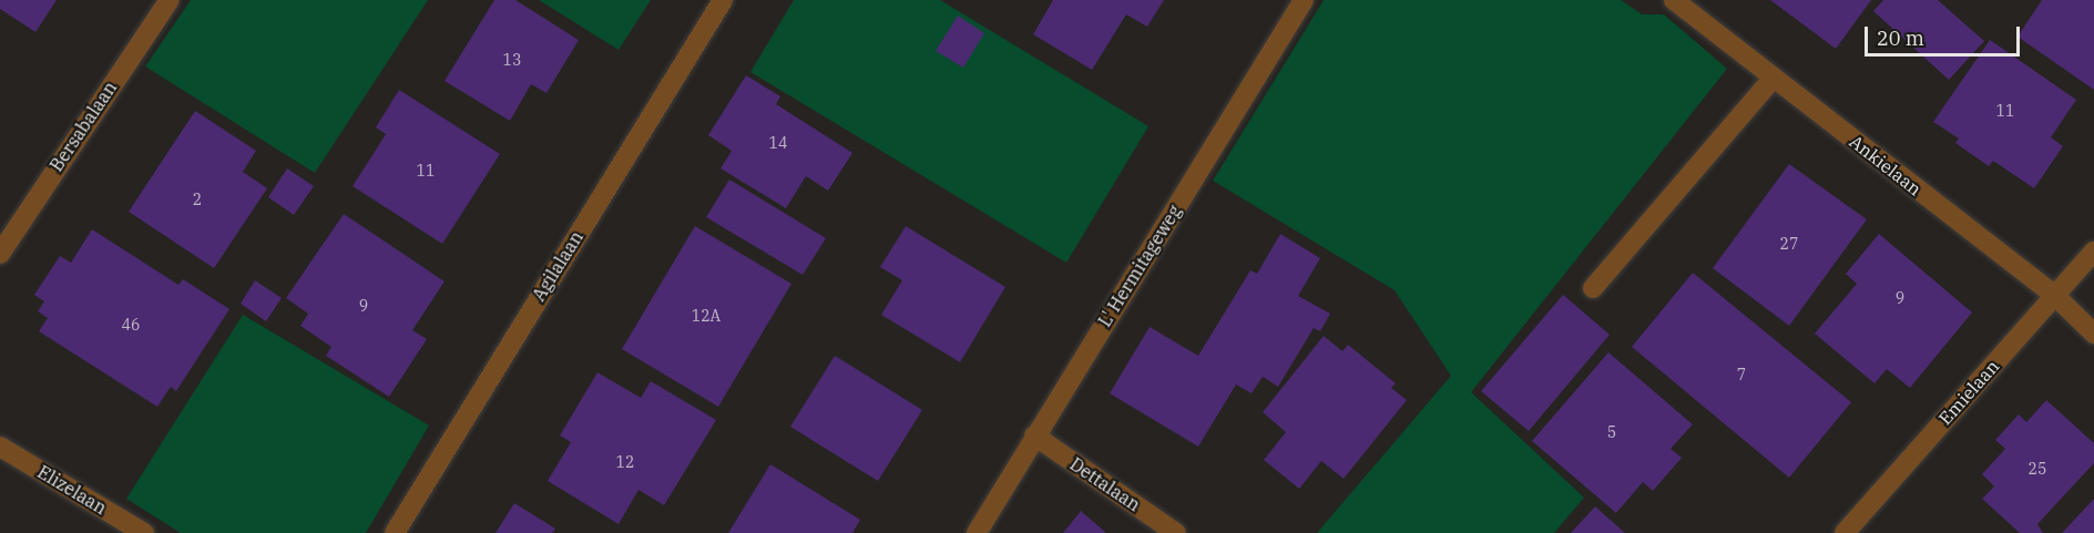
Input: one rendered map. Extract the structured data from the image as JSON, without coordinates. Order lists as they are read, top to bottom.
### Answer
{
  "streets": {
    "street": [
      "Bersabalaan",
      "Ankielaan",
      "Agilalaan",
      "L' Hermitageweg",
      "Emielaan",
      "Dettalaan",
      "Elizelaan"
    ]
  },
  "crossings": [
    ["Ankielaan", "Emielaan"],
    ["L' Hermitageweg", "Dettalaan"]
  ],
  "house_numbers": [
    "13",
    "11",
    "14",
    "11",
    "2",
    "27",
    "9",
    "9",
    "12A",
    "46",
    "7",
    "5",
    "12",
    "25"
  ],
  "scale_bar": "20 m"
}
